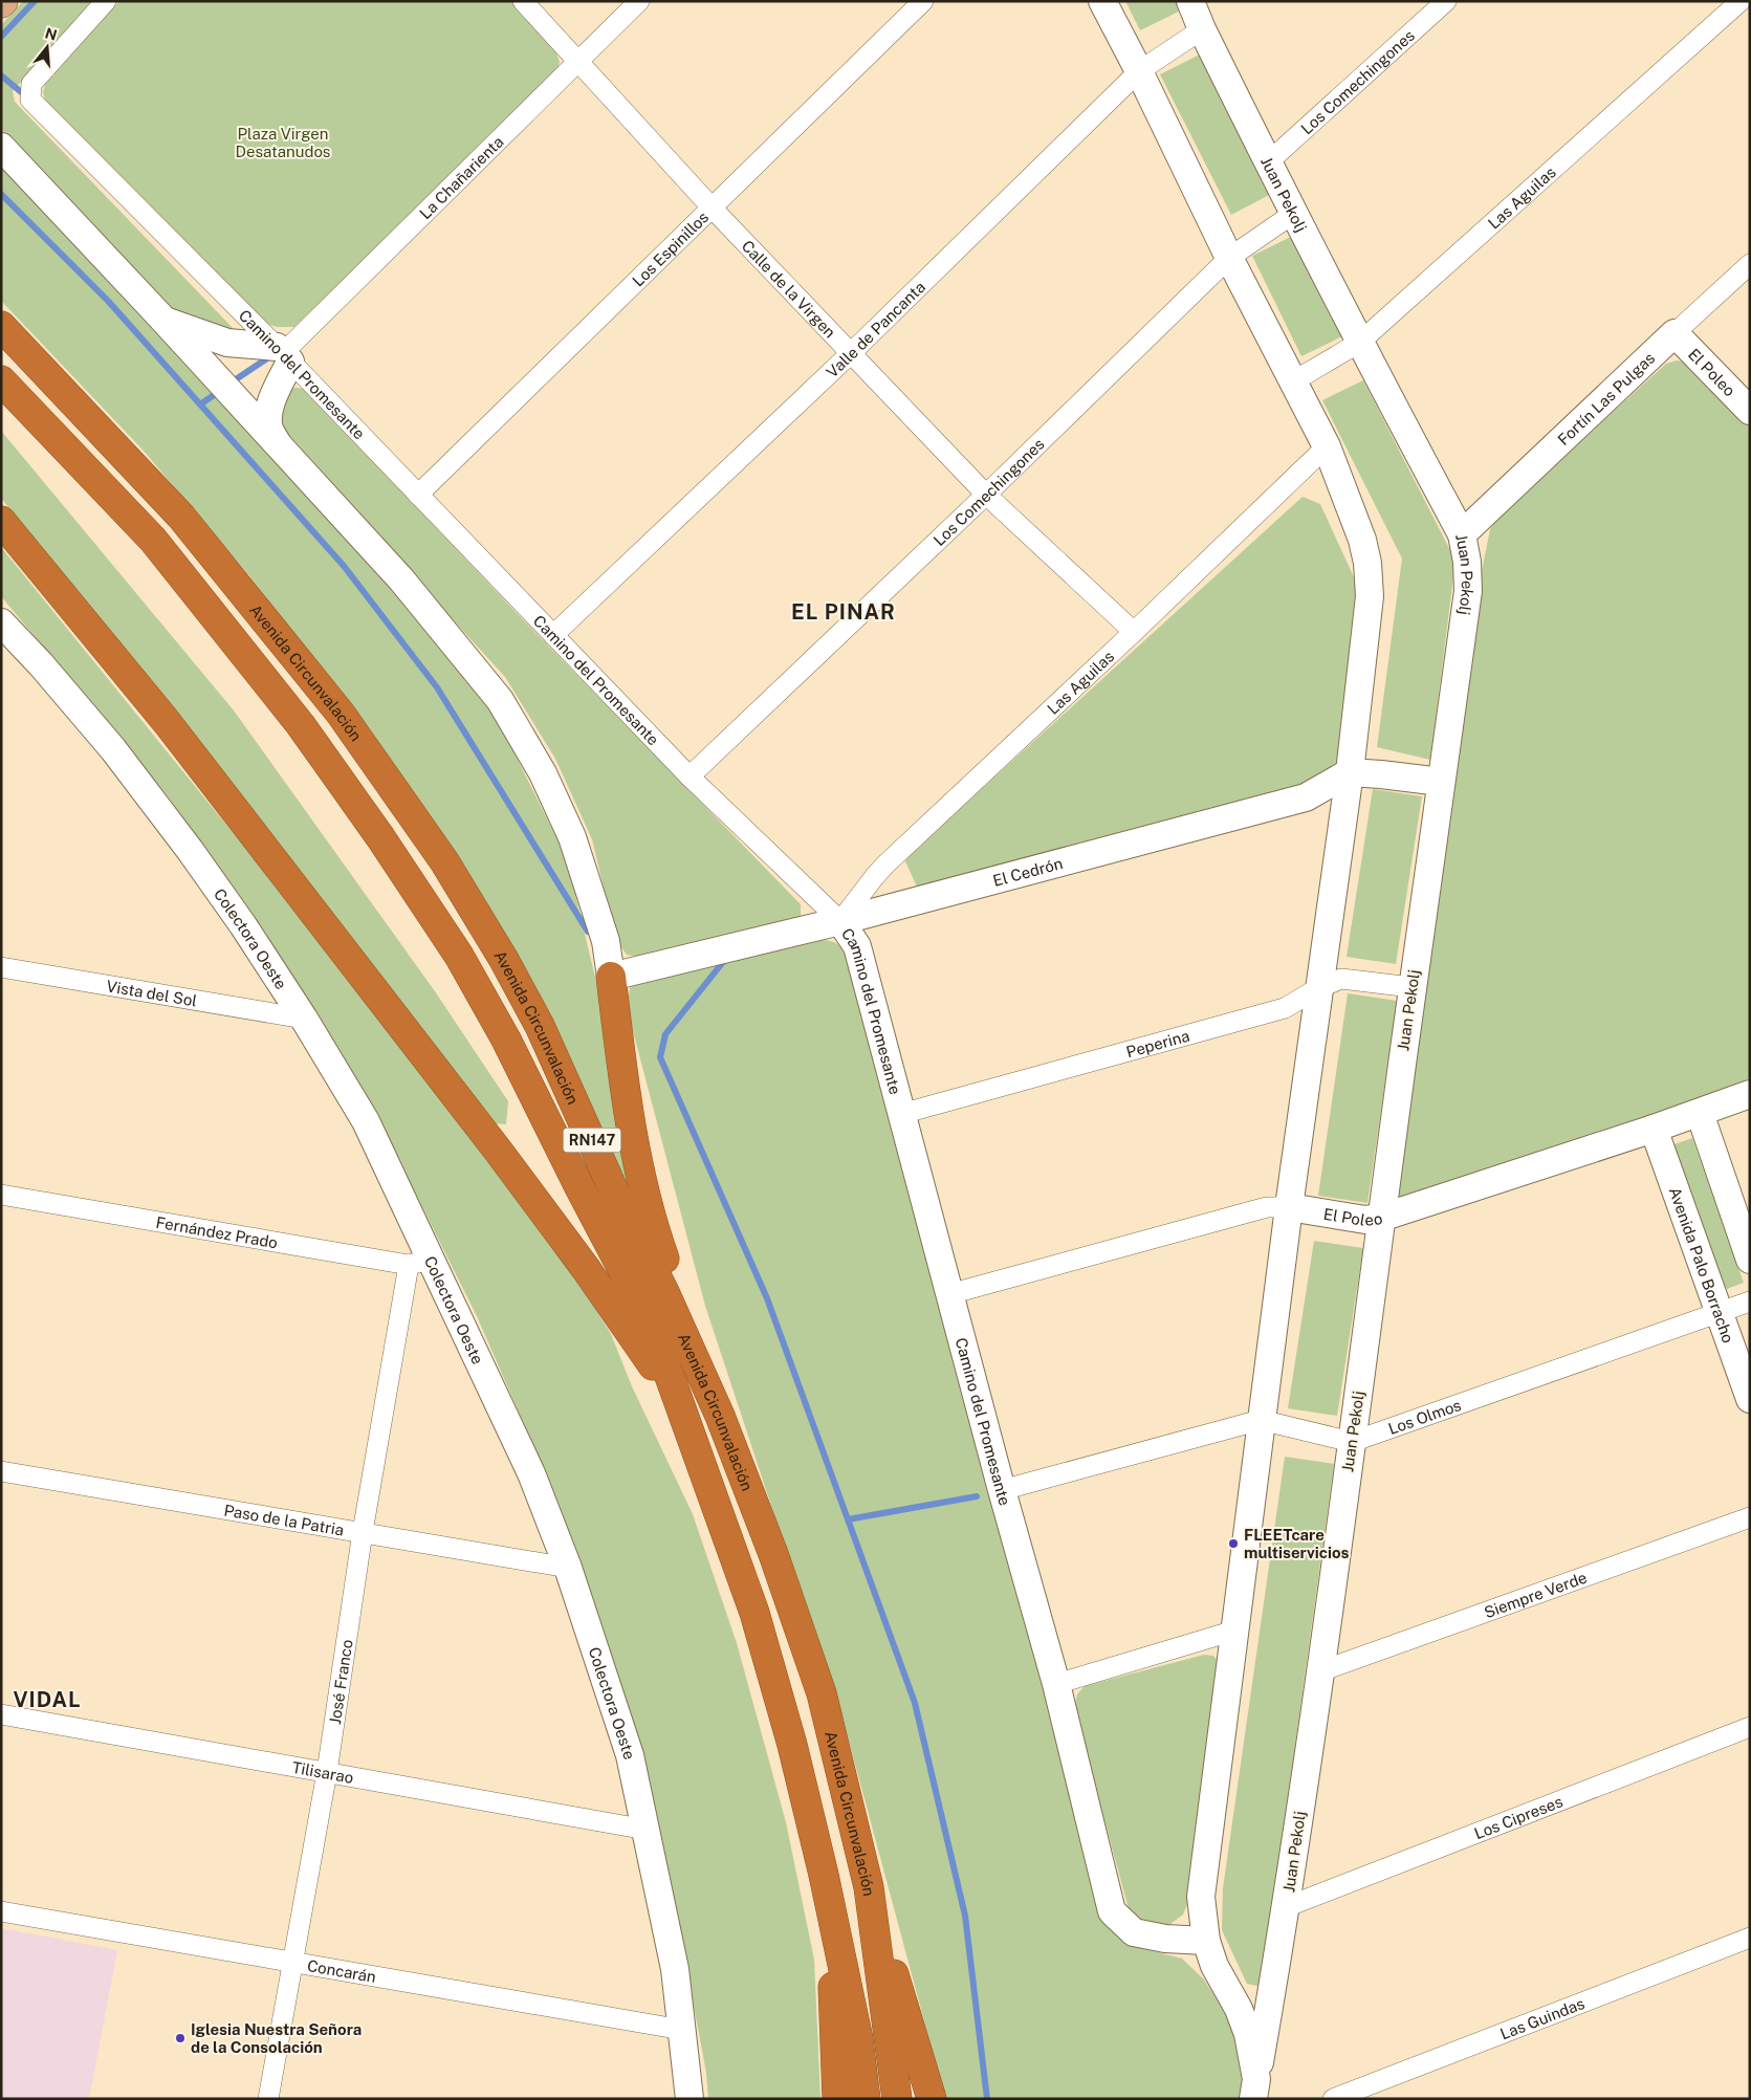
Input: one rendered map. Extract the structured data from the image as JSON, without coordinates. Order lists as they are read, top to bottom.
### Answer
{
  "streets": {
    "highway": ["Avenida Circunvalación", "RN147"],
    "street": [
      "Los Comechingones",
      "La Chañarienta",
      "Juan Pekolj",
      "Las Aguilas",
      "Los Espinillos",
      "Calle de la Virgen",
      "Valle de Pancanta",
      "El Poleo",
      "Camino del Promesante",
      "Fortín Las Pulgas",
      "El Cedrón",
      "Colectora Oeste",
      "Vista del Sol",
      "Peperina",
      "Fernández Prado",
      "Avenida Palo Borracho",
      "Los Olmos",
      "Paso de la Patria",
      "Siempre Verde",
      "José Franco",
      "Tilisarao",
      "Los Cipreses",
      "Concarán",
      "Las Guindas"
    ]
  },
  "crossings": [
    ["Los Comechingones", "Juan Pekolj"],
    ["Los Comechingones", "Calle de la Virgen"],
    ["Los Comechingones", "Camino del Promesante"],
    ["La Chañarienta", "Calle de la Virgen"],
    ["La Chañarienta", "Camino del Promesante"],
    ["Juan Pekolj", "Las Aguilas"],
    ["Juan Pekolj", "Valle de Pancanta"],
    ["Juan Pekolj", "El Poleo"],
    ["Juan Pekolj", "Fortín Las Pulgas"],
    ["Juan Pekolj", "Peperina"],
    ["Juan Pekolj", "Los Olmos"],
    ["Juan Pekolj", "Siempre Verde"],
    ["Juan Pekolj", "Los Cipreses"],
    ["Las Aguilas", "Calle de la Virgen"],
    ["Las Aguilas", "Camino del Promesante"],
    ["Las Aguilas", "El Cedrón"],
    ["Los Espinillos", "Calle de la Virgen"],
    ["Los Espinillos", "Camino del Promesante"],
    ["Calle de la Virgen", "Valle de Pancanta"],
    ["Valle de Pancanta", "Camino del Promesante"],
    ["El Poleo", "Camino del Promesante"],
    ["El Poleo", "Fortín Las Pulgas"],
    ["El Poleo", "Avenida Palo Borracho"],
    ["Camino del Promesante", "El Cedrón"],
    ["Camino del Promesante", "Peperina"],
    ["Colectora Oeste", "Vista del Sol"],
    ["Colectora Oeste", "Fernández Prado"],
    ["Colectora Oeste", "Paso de la Patria"],
    ["Colectora Oeste", "José Franco"],
    ["Colectora Oeste", "Tilisarao"],
    ["Colectora Oeste", "Concarán"],
    ["Fernández Prado", "José Franco"],
    ["Avenida Palo Borracho", "Los Olmos"],
    ["Paso de la Patria", "José Franco"],
    ["José Franco", "Tilisarao"],
    ["José Franco", "Concarán"]
  ],
  "districts": ["EL PINAR", "VIDAL"],
  "parks": ["Plaza Virgen Desatanudos"],
  "places": ["FLEETcare multiservicios", "Iglesia Nuestra Señora de la Consolación"],
  "north": "top"
}
